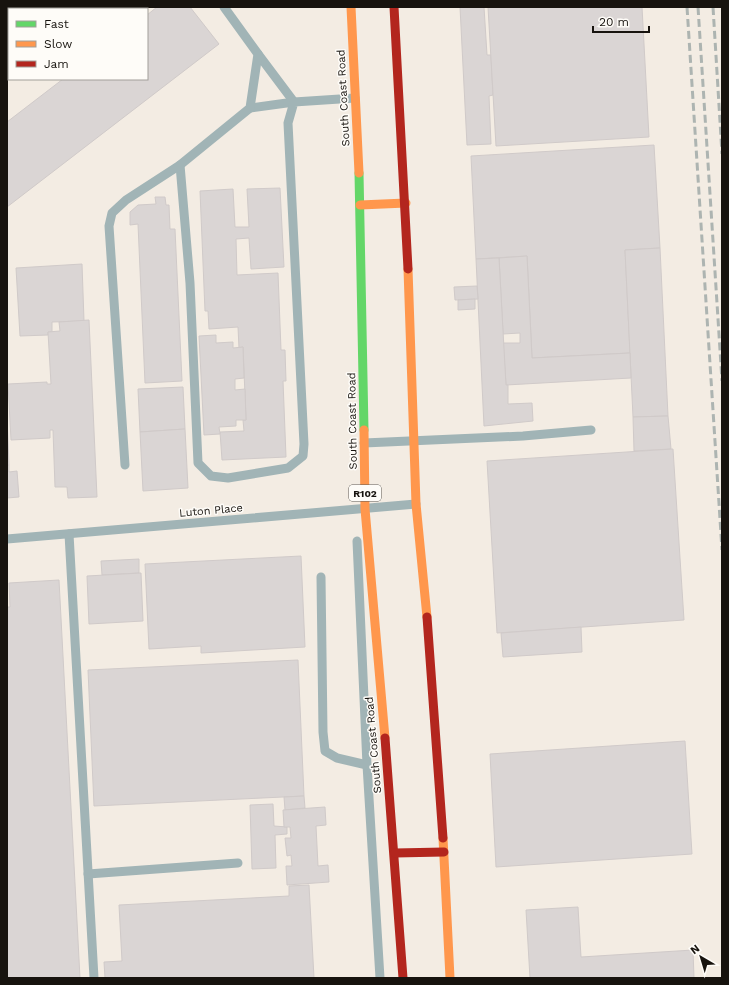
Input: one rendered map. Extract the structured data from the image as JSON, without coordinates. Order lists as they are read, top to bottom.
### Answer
{
  "streets": {
    "highway": ["South Coast Road", "R102"],
    "lane": ["Luton Place"]
  },
  "crossings": [
    ["South Coast Road", "Luton Place"]
  ],
  "legend": ["Fast", "Slow", "Jam"],
  "scale_bar": "20 m",
  "north": "top left"
}
